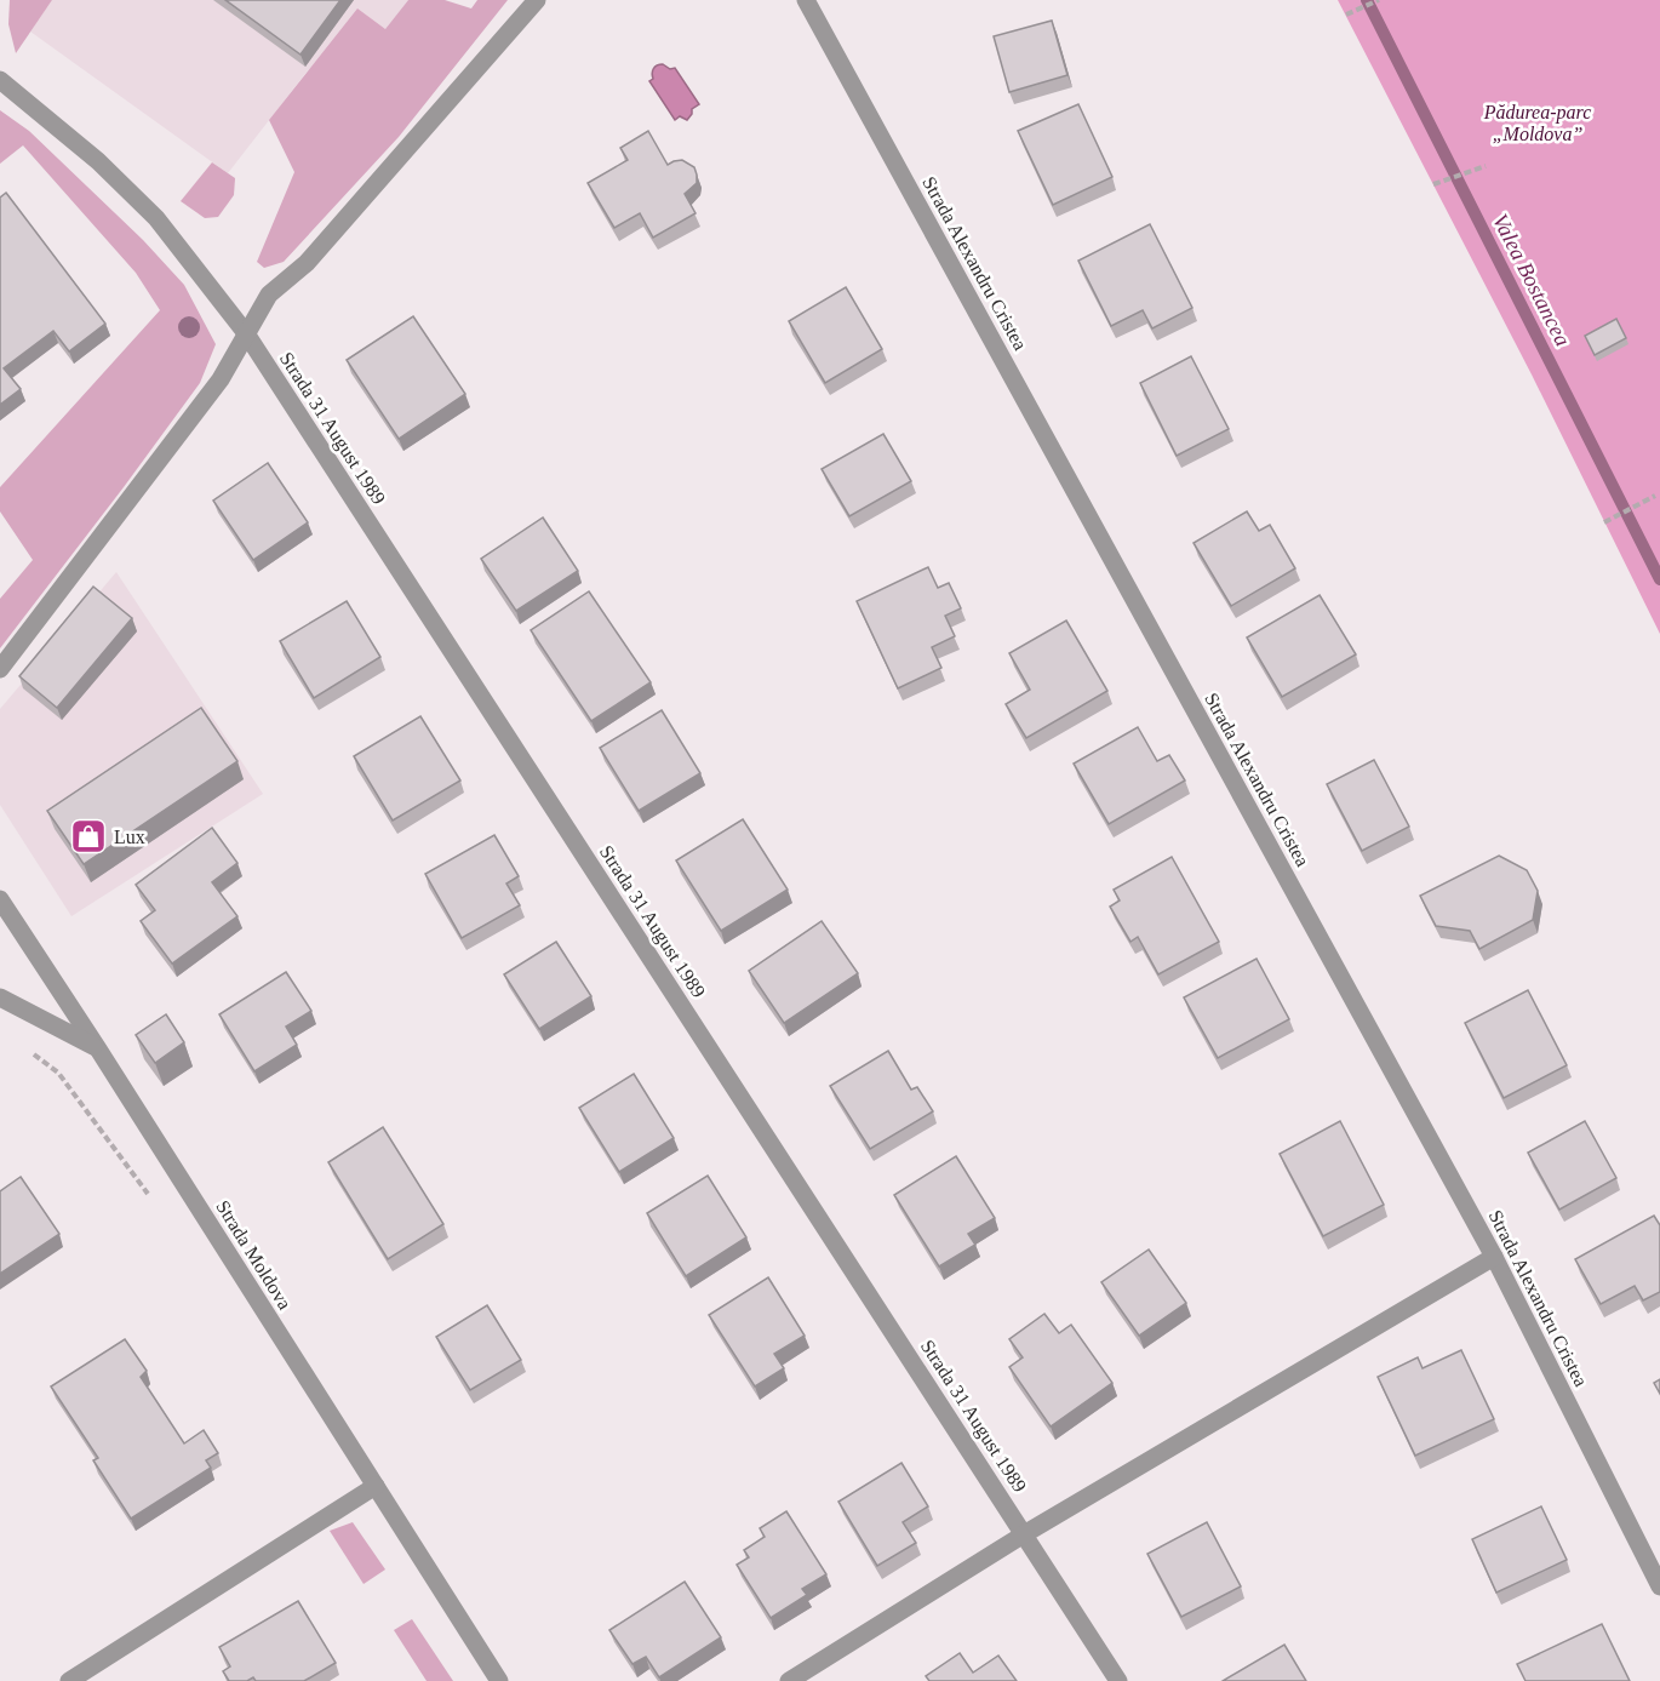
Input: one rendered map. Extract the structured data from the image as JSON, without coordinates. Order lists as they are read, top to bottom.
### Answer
{
  "streets": {
    "street": ["Strada Alexandru Cristea", "Strada 31 August 1989", "Strada Moldova"]
  },
  "water": ["Valea Bostancea"],
  "parks": ["Pădurea-parc „Moldova”"],
  "places": {
    "shop": ["Lux"]
  }
}
